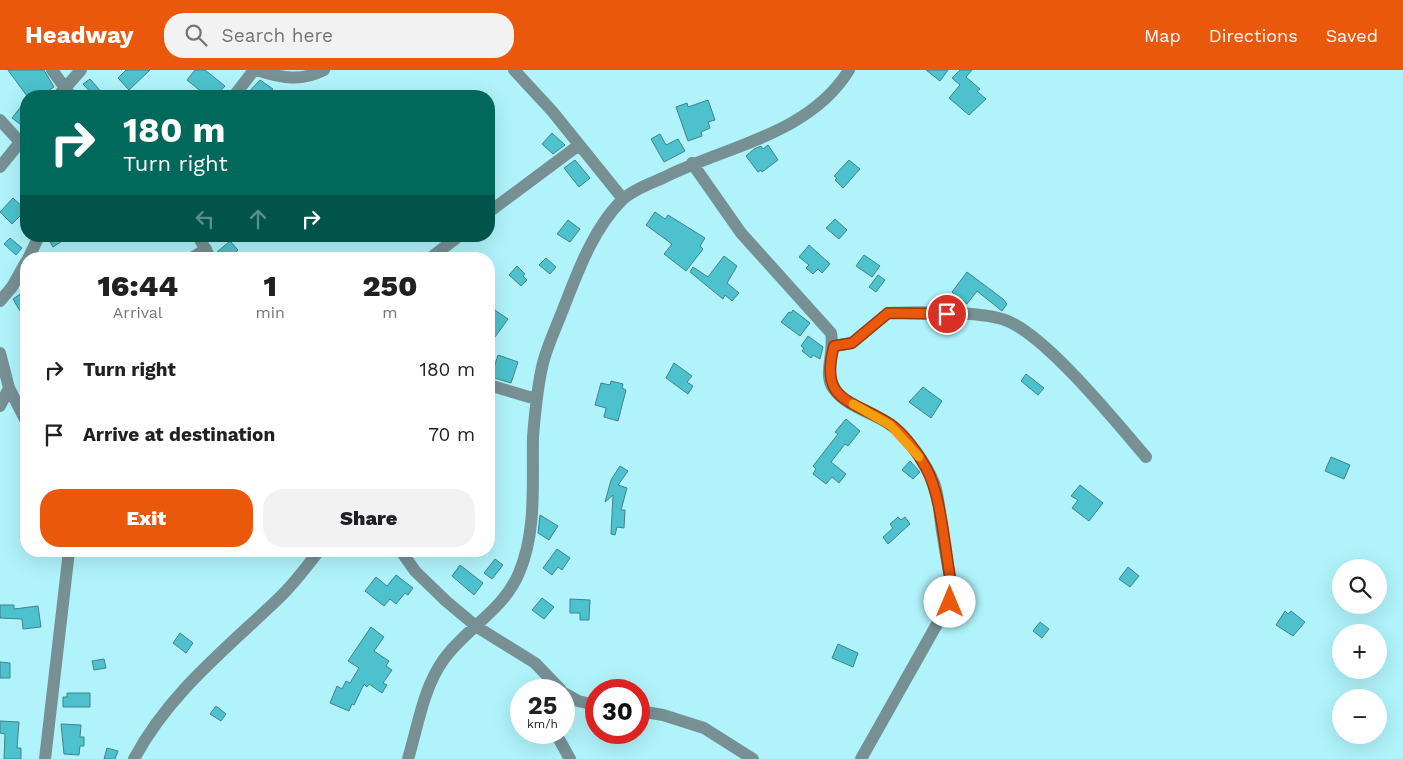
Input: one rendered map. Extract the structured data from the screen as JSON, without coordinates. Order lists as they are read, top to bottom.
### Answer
{
  "page": {
    "header": "Headway",
    "search": "Search here",
    "nav": ["Map", "Directions", "Saved"],
    "turn": ["180 m", "Turn right"],
    "eta": [
      "16:44",
      "Arrival",
      "1",
      "min",
      "250",
      "m"
    ],
    "list": [
      {
        "name": "Turn right",
        "value": "180 m"
      },
      {
        "name": "Arrive at destination",
        "value": "70 m"
      }
    ],
    "buttons": ["Exit", "Share"],
    "map_buttons": ["+", "−"],
    "speed": "25 km/h",
    "limit": "30"
  }
}
